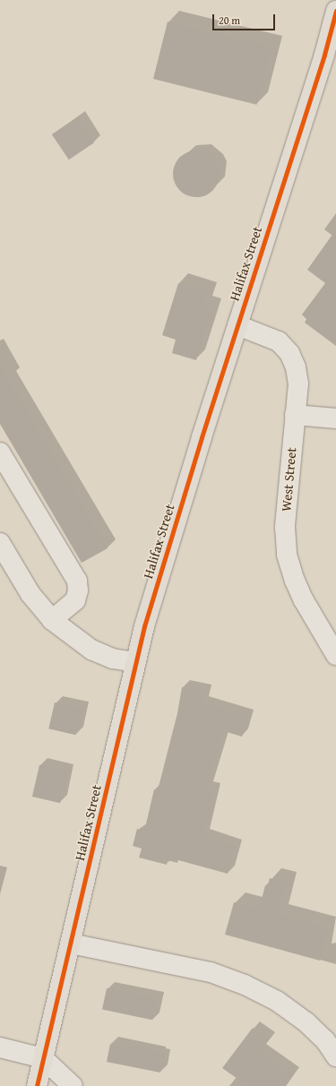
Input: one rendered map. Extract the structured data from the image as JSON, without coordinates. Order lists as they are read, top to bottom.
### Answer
{
  "streets": {
    "main road": ["Halifax Street"],
    "street": ["West Street"]
  },
  "crossings": [
    ["Halifax Street", "West Street"]
  ],
  "scale_bar": "20 m"
}
